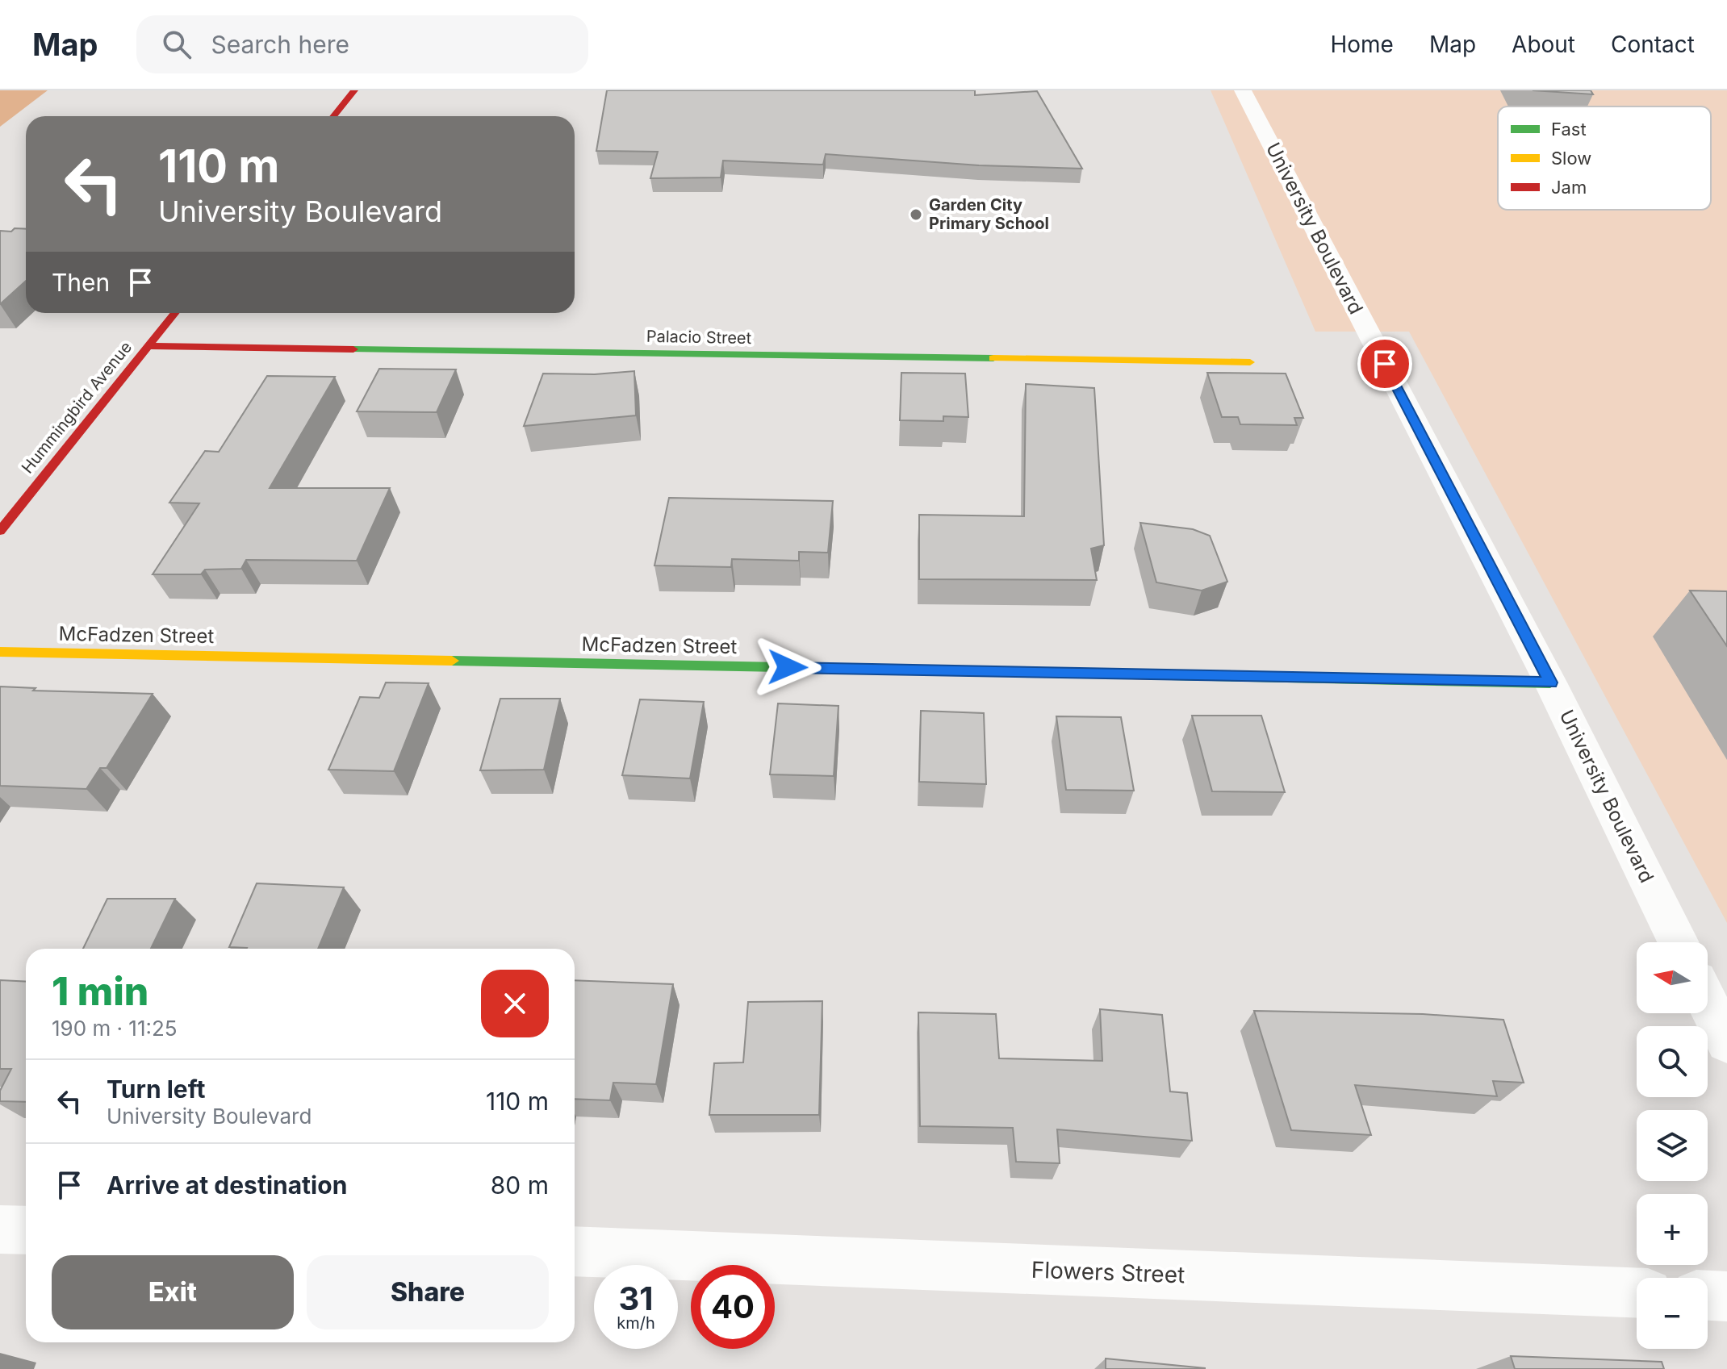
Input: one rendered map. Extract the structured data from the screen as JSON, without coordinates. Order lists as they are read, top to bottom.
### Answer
{
  "streets": {
    "street": [
      "University Boulevard",
      "Palacio Street",
      "Hummingbird Avenue",
      "McFadzen Street",
      "Flowers Street"
    ]
  },
  "crossings": [
    ["University Boulevard", "McFadzen Street"],
    ["Palacio Street", "Hummingbird Avenue"]
  ],
  "places": ["Garden City Primary School"],
  "legend": ["Fast", "Slow", "Jam"],
  "north": "left",
  "page": {
    "header": "Map",
    "search": "Search here",
    "nav": [
      "Home",
      "Map",
      "About",
      "Contact"
    ],
    "turn": ["110 m", "University Boulevard"],
    "then": "Then",
    "map_buttons": ["+", "−"],
    "heading": ["1 min", "190 m · 11:25"],
    "list": [
      {
        "name": "Turn left",
        "note": "University Boulevard",
        "value": "110 m"
      },
      {
        "name": "Arrive at destination",
        "value": "80 m"
      }
    ],
    "buttons": ["Exit", "Share"],
    "speed": "31 km/h",
    "limit": "40"
  }
}
